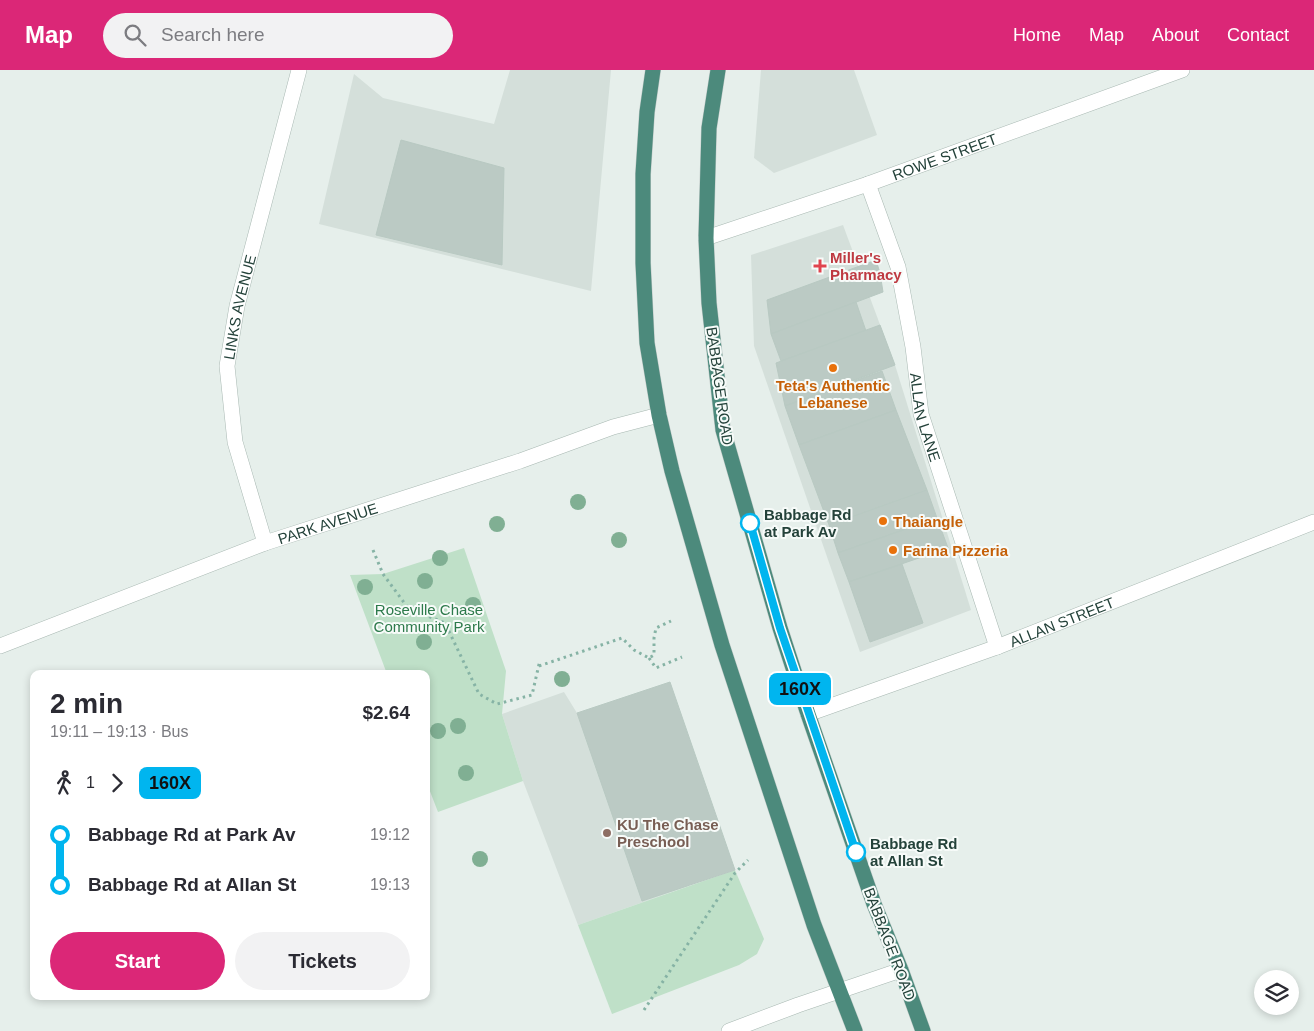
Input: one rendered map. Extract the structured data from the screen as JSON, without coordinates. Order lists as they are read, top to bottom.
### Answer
{
  "streets": {
    "highway": ["BABBAGE ROAD"],
    "street": [
      "ROWE STREET",
      "LINKS AVENUE",
      "ALLAN LANE",
      "PARK AVENUE",
      "ALLAN STREET"
    ]
  },
  "crossings": [
    ["ROWE STREET", "BABBAGE ROAD"],
    ["ROWE STREET", "ALLAN LANE"],
    ["LINKS AVENUE", "PARK AVENUE"],
    ["BABBAGE ROAD", "ALLAN STREET"],
    ["ALLAN LANE", "ALLAN STREET"]
  ],
  "parks": ["Roseville Chase Community Park"],
  "places": {
    "health": ["Miller's Pharmacy"],
    "other": [
      "Teta's Authentic Lebanese",
      "Thaiangle",
      "Babbage Rd at Park Av",
      "Farina Pizzeria",
      "KU The Chase Preschool",
      "Babbage Rd at Allan St"
    ]
  },
  "lines": ["bus line 160X"],
  "page": {
    "header": "Map",
    "search": "Search here",
    "nav": [
      "Home",
      "Map",
      "About",
      "Contact"
    ],
    "on_map": "160X",
    "heading": ["2 min", "19:11 – 19:13 · Bus", "$2.64"],
    "legs": ["1", "160X"],
    "list": [
      {
        "name": "Babbage Rd at Park Av",
        "value": "19:12"
      },
      {
        "name": "Babbage Rd at Allan St",
        "value": "19:13"
      }
    ],
    "buttons": ["Start", "Tickets"]
  }
}
